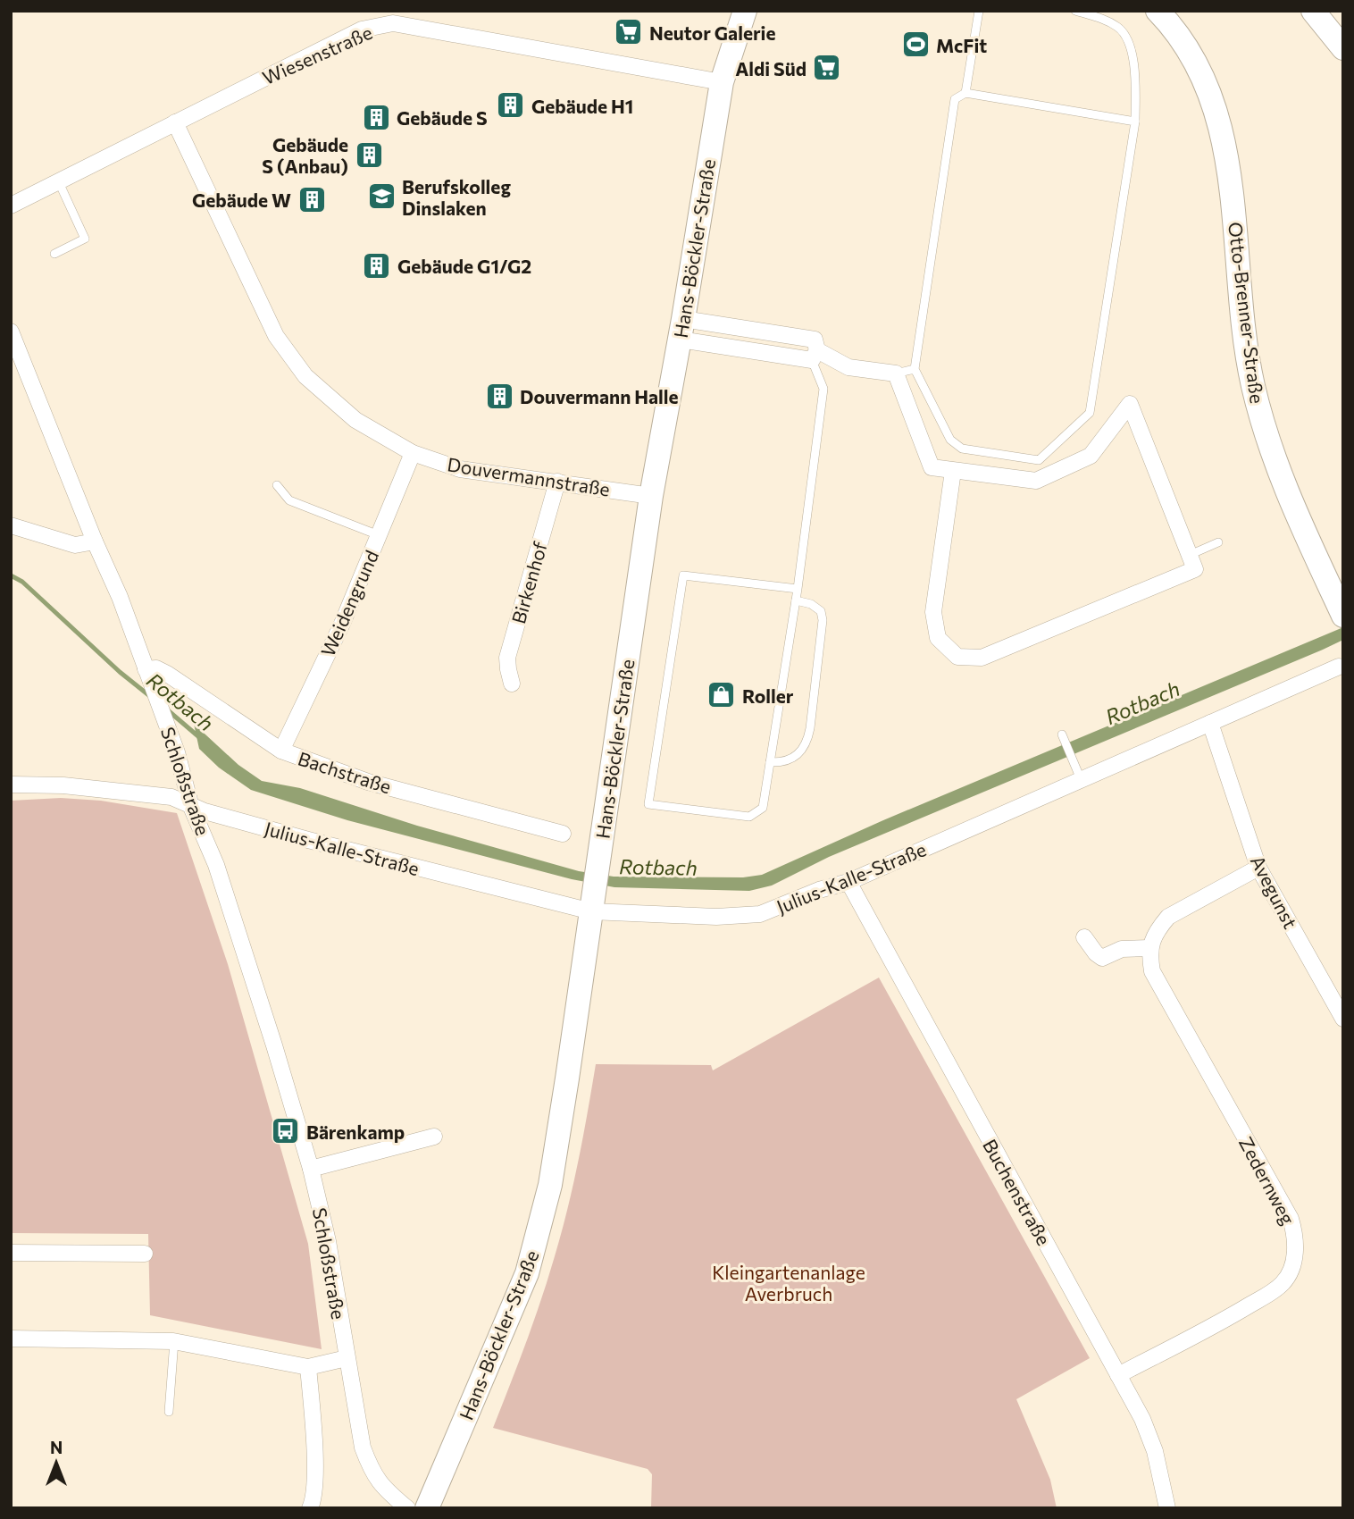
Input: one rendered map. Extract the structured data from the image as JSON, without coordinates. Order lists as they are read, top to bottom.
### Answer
{
  "streets": {
    "main road": ["Hans-Böckler-Straße", "Otto-Brenner-Straße"],
    "street": [
      "Wiesenstraße",
      "Douvermannstraße",
      "Birkenhof",
      "Weidengrund",
      "Bachstraße",
      "Schloßstraße",
      "Julius-Kalle-Straße",
      "Avegunst",
      "Zedernweg",
      "Buchenstraße"
    ]
  },
  "crossings": [
    ["Wiesenstraße", "Hans-Böckler-Straße"],
    ["Wiesenstraße", "Douvermannstraße"],
    ["Hans-Böckler-Straße", "Douvermannstraße"],
    ["Hans-Böckler-Straße", "Julius-Kalle-Straße"],
    ["Douvermannstraße", "Birkenhof"],
    ["Douvermannstraße", "Weidengrund"],
    ["Weidengrund", "Bachstraße"],
    ["Bachstraße", "Schloßstraße"],
    ["Schloßstraße", "Julius-Kalle-Straße"],
    ["Julius-Kalle-Straße", "Avegunst"],
    ["Julius-Kalle-Straße", "Buchenstraße"],
    ["Zedernweg", "Buchenstraße"]
  ],
  "water": ["Rotbach"],
  "parks": ["Kleingartenanlage Averbruch"],
  "places": {
    "supermarket": ["Neutor Galerie", "Aldi Süd"],
    "sports": ["McFit"],
    "building": [
      "Gebäude H1",
      "Gebäude S",
      "Gebäude S (Anbau)",
      "Gebäude W",
      "Gebäude G1/G2",
      "Douvermann Halle"
    ],
    "school or university": ["Berufskolleg Dinslaken"],
    "shop": ["Roller"],
    "bus stop": ["Bärenkamp"]
  },
  "north": "top"
}
